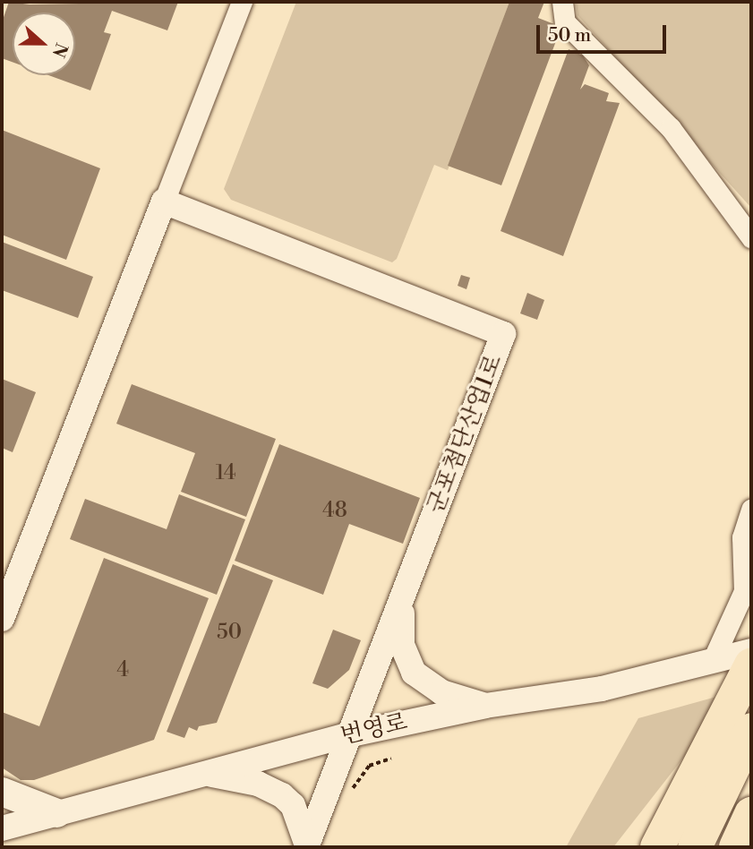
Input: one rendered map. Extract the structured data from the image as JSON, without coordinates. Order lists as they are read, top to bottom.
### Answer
{
  "streets": {
    "street": ["군포첨단산업1로", "번영로"]
  },
  "crossings": [
    ["군포첨단산업1로", "번영로"]
  ],
  "house_numbers": [
    "14",
    "48",
    "50",
    "4"
  ],
  "scale_bar": "50 m",
  "north": "right"
}
